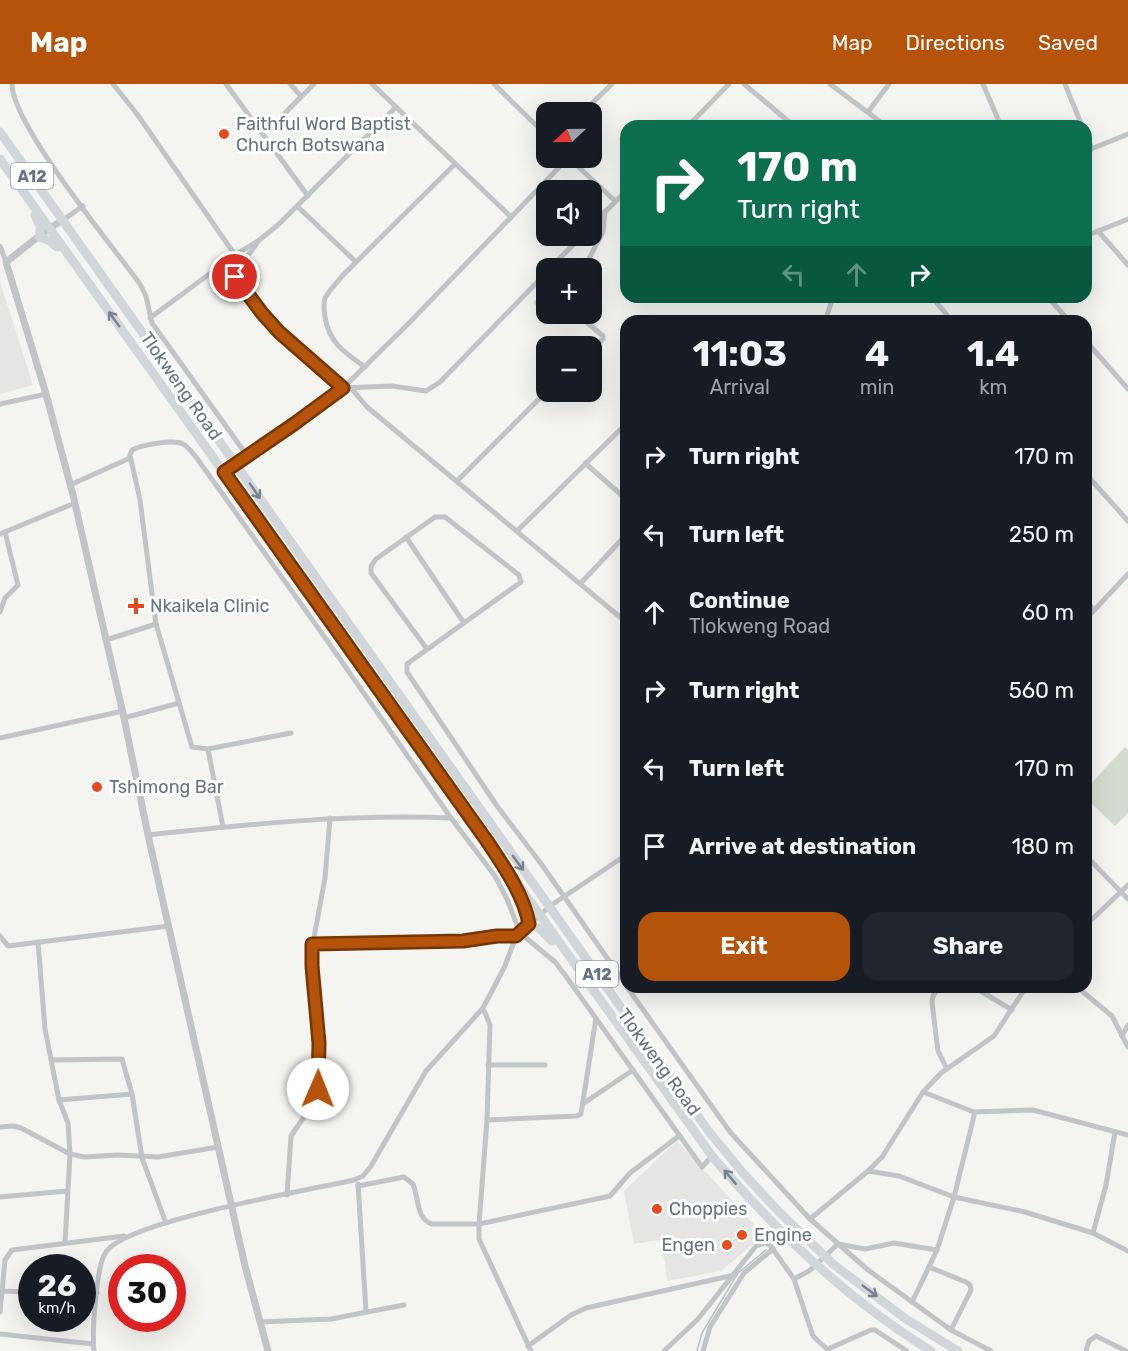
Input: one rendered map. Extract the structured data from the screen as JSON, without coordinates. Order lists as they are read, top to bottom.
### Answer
{
  "streets": {
    "main road": ["A12", "Tlokweng Road"]
  },
  "places": {
    "other": [
      "Faithful Word Baptist Church Botswana",
      "Tshimong Bar",
      "Choppies",
      "Engine",
      "Engen"
    ],
    "health": ["Nkaikela Clinic"]
  },
  "north": "left",
  "page": {
    "header": "Map",
    "nav": ["Map", "Directions", "Saved"],
    "map_buttons": ["+", "−"],
    "turn": ["170 m", "Turn right"],
    "eta": [
      "11:03",
      "Arrival",
      "4",
      "min",
      "1.4",
      "km"
    ],
    "list": [
      {
        "name": "Turn right",
        "value": "170 m"
      },
      {
        "name": "Turn left",
        "value": "250 m"
      },
      {
        "name": "Continue",
        "note": "Tlokweng Road",
        "value": "60 m"
      },
      {
        "name": "Turn right",
        "value": "560 m"
      },
      {
        "name": "Turn left",
        "value": "170 m"
      },
      {
        "name": "Arrive at destination",
        "value": "180 m"
      }
    ],
    "buttons": ["Exit", "Share"],
    "speed": "26 km/h",
    "limit": "30"
  }
}
